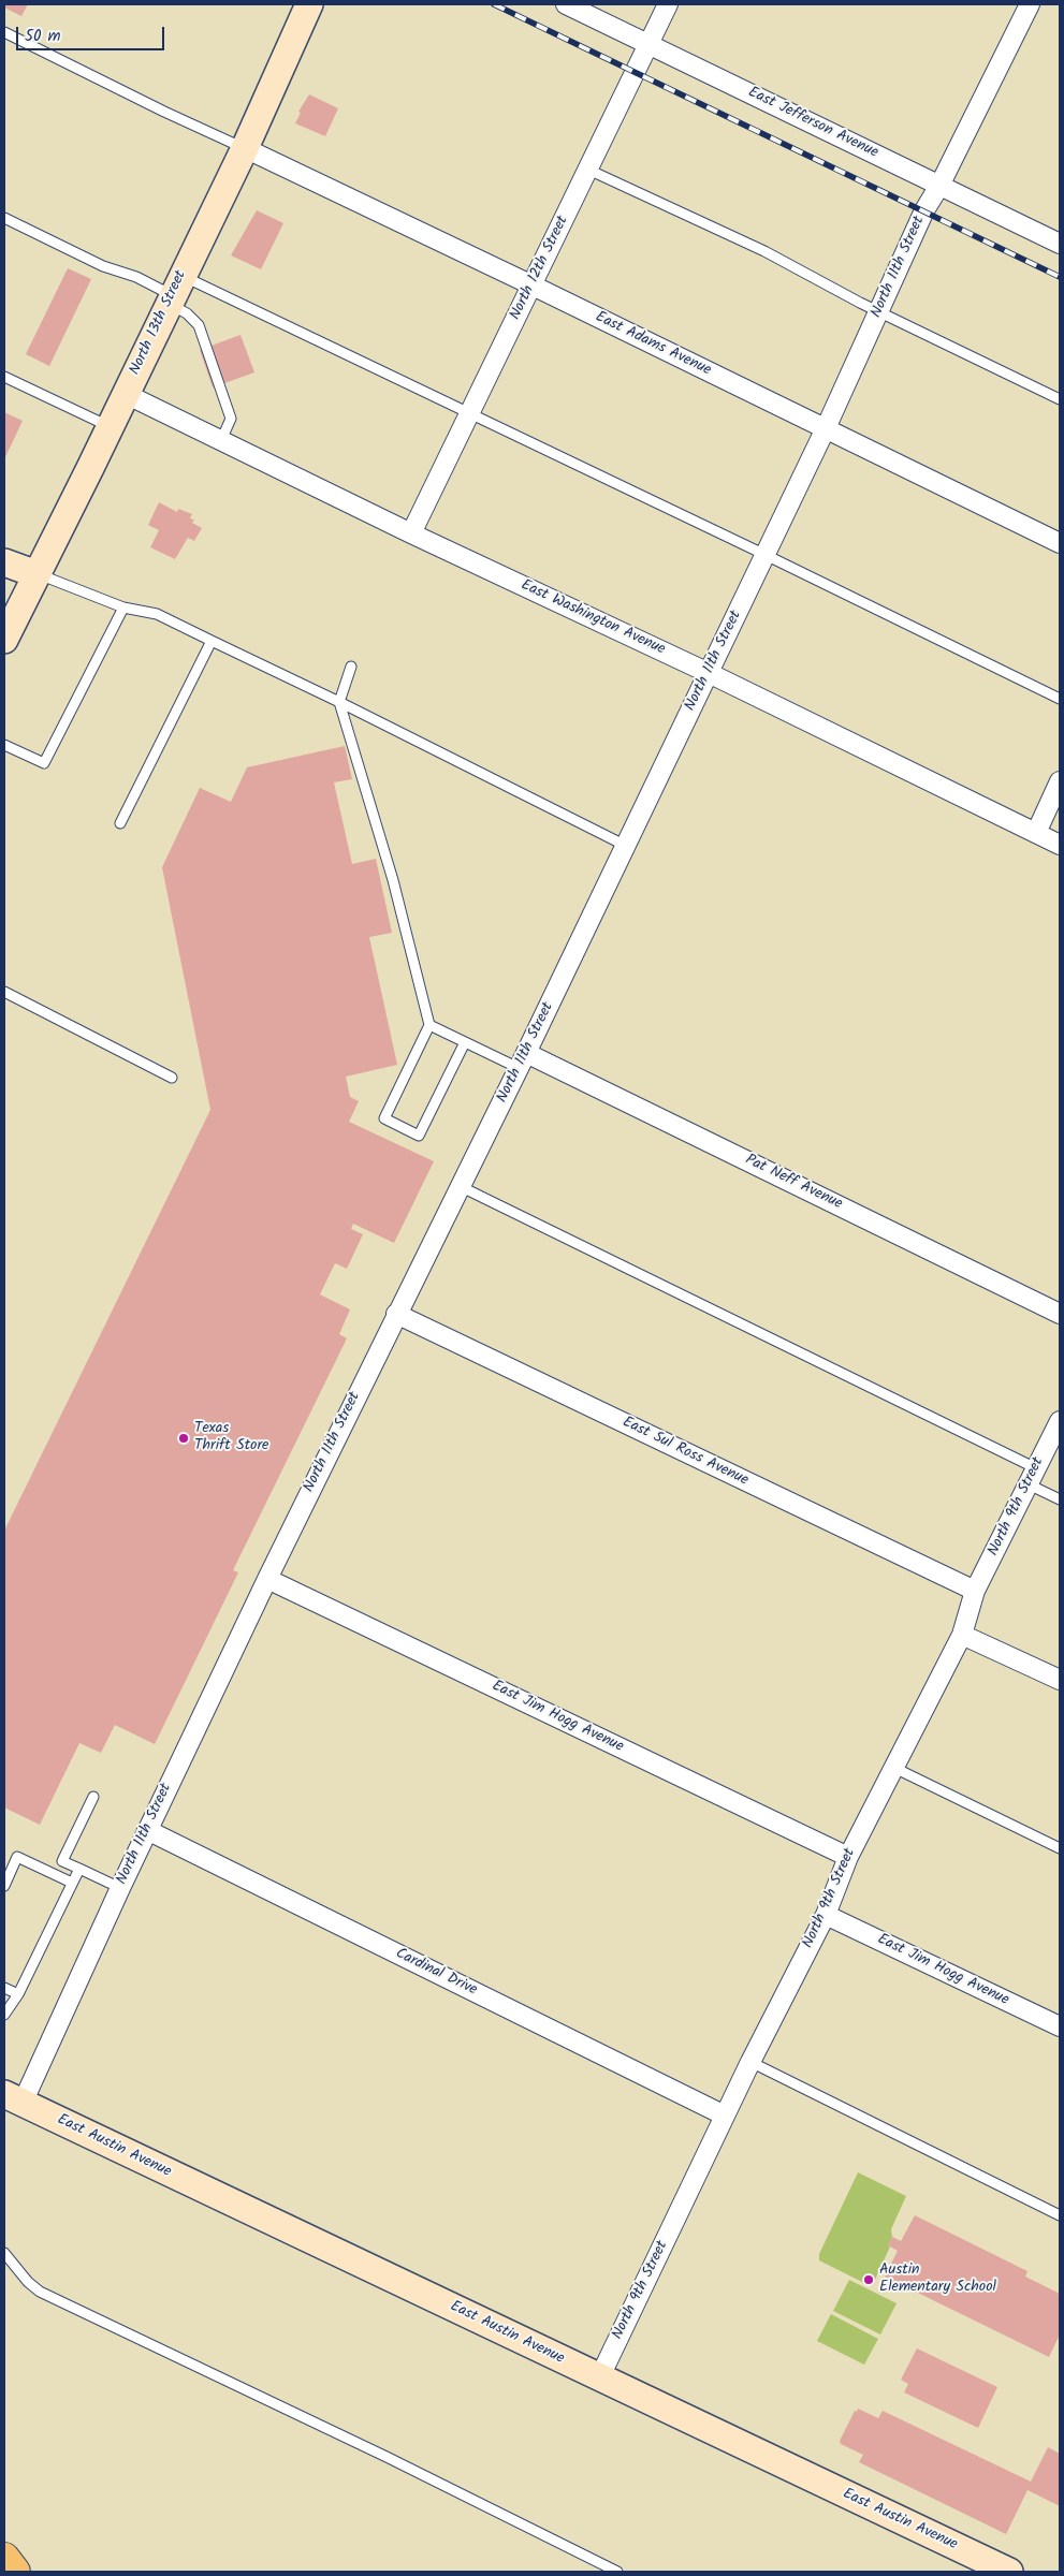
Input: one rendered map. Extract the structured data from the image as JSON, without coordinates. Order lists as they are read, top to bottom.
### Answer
{
  "streets": {
    "street": [
      "East Jefferson Avenue",
      "North 11th Street",
      "North 12th Street",
      "North 13th Street",
      "East Adams Avenue",
      "East Washington Avenue",
      "Pat Neff Avenue",
      "East Sul Ross Avenue",
      "North 9th Street",
      "East Jim Hogg Avenue",
      "Cardinal Drive",
      "East Austin Avenue"
    ]
  },
  "crossings": [
    ["East Jefferson Avenue", "North 11th Street"],
    ["East Jefferson Avenue", "North 12th Street"],
    ["North 11th Street", "East Adams Avenue"],
    ["North 11th Street", "East Washington Avenue"],
    ["North 11th Street", "Pat Neff Avenue"],
    ["North 11th Street", "East Sul Ross Avenue"],
    ["North 11th Street", "East Jim Hogg Avenue"],
    ["North 11th Street", "Cardinal Drive"],
    ["North 11th Street", "East Austin Avenue"],
    ["North 12th Street", "East Adams Avenue"],
    ["North 12th Street", "East Washington Avenue"],
    ["North 13th Street", "East Adams Avenue"],
    ["North 13th Street", "East Washington Avenue"],
    ["East Sul Ross Avenue", "North 9th Street"],
    ["North 9th Street", "East Jim Hogg Avenue"],
    ["North 9th Street", "Cardinal Drive"],
    ["North 9th Street", "East Austin Avenue"]
  ],
  "places": ["Texas Thrift Store", "Austin Elementary School"],
  "scale_bar": "50 m"
}
